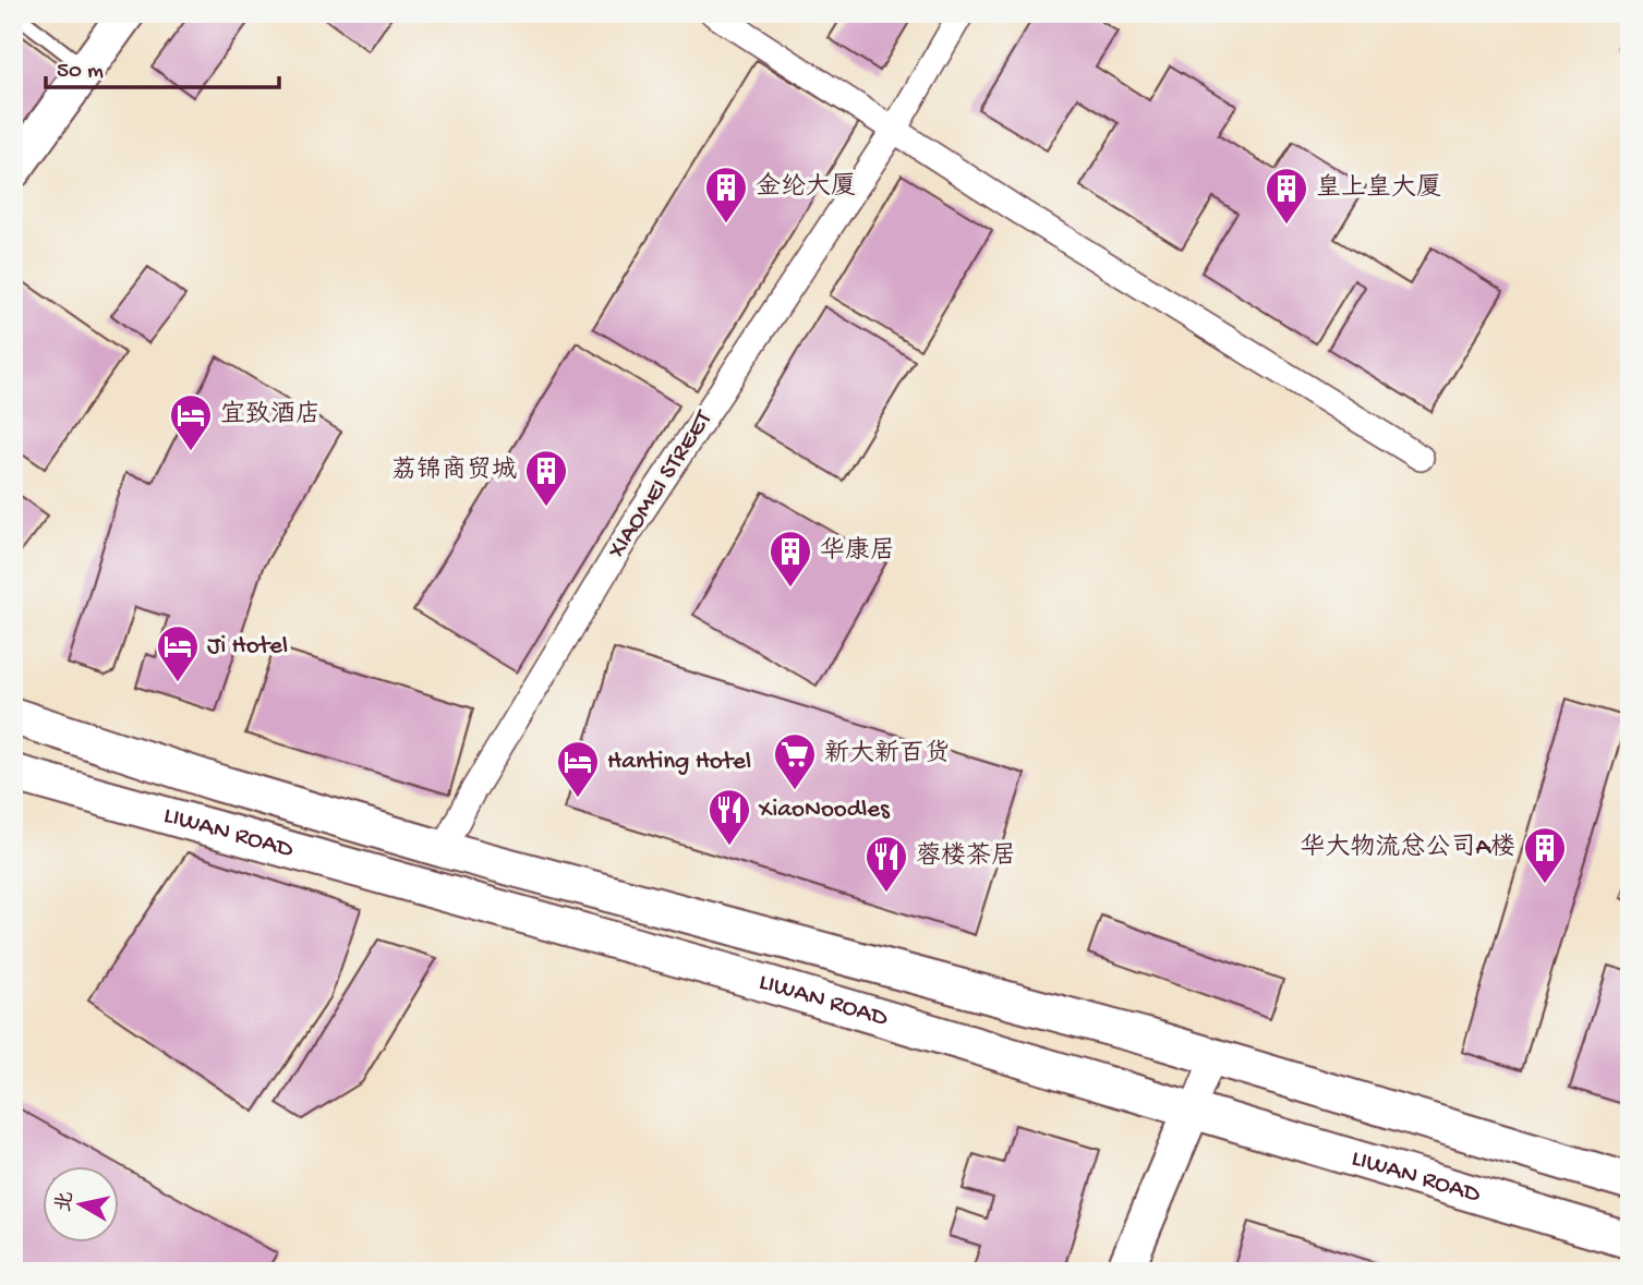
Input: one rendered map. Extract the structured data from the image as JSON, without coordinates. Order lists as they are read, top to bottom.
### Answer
{
  "streets": {
    "main road": ["LIWAN ROAD"],
    "street": ["XIAOMEI STREET"]
  },
  "crossings": [
    ["XIAOMEI STREET", "LIWAN ROAD"]
  ],
  "places": {
    "building": [
      "金纶大厦",
      "皇上皇大厦",
      "荔锦商贸城",
      "华康居",
      "华大物流总公司A楼"
    ],
    "hotel": ["宜致酒店", "Ji Hotel", "Hanting Hotel"],
    "supermarket": ["新大新百货"],
    "restaurant": ["XiaoNoodles", "蓉楼茶居"]
  },
  "scale_bar": "50 m",
  "north": "left"
}
